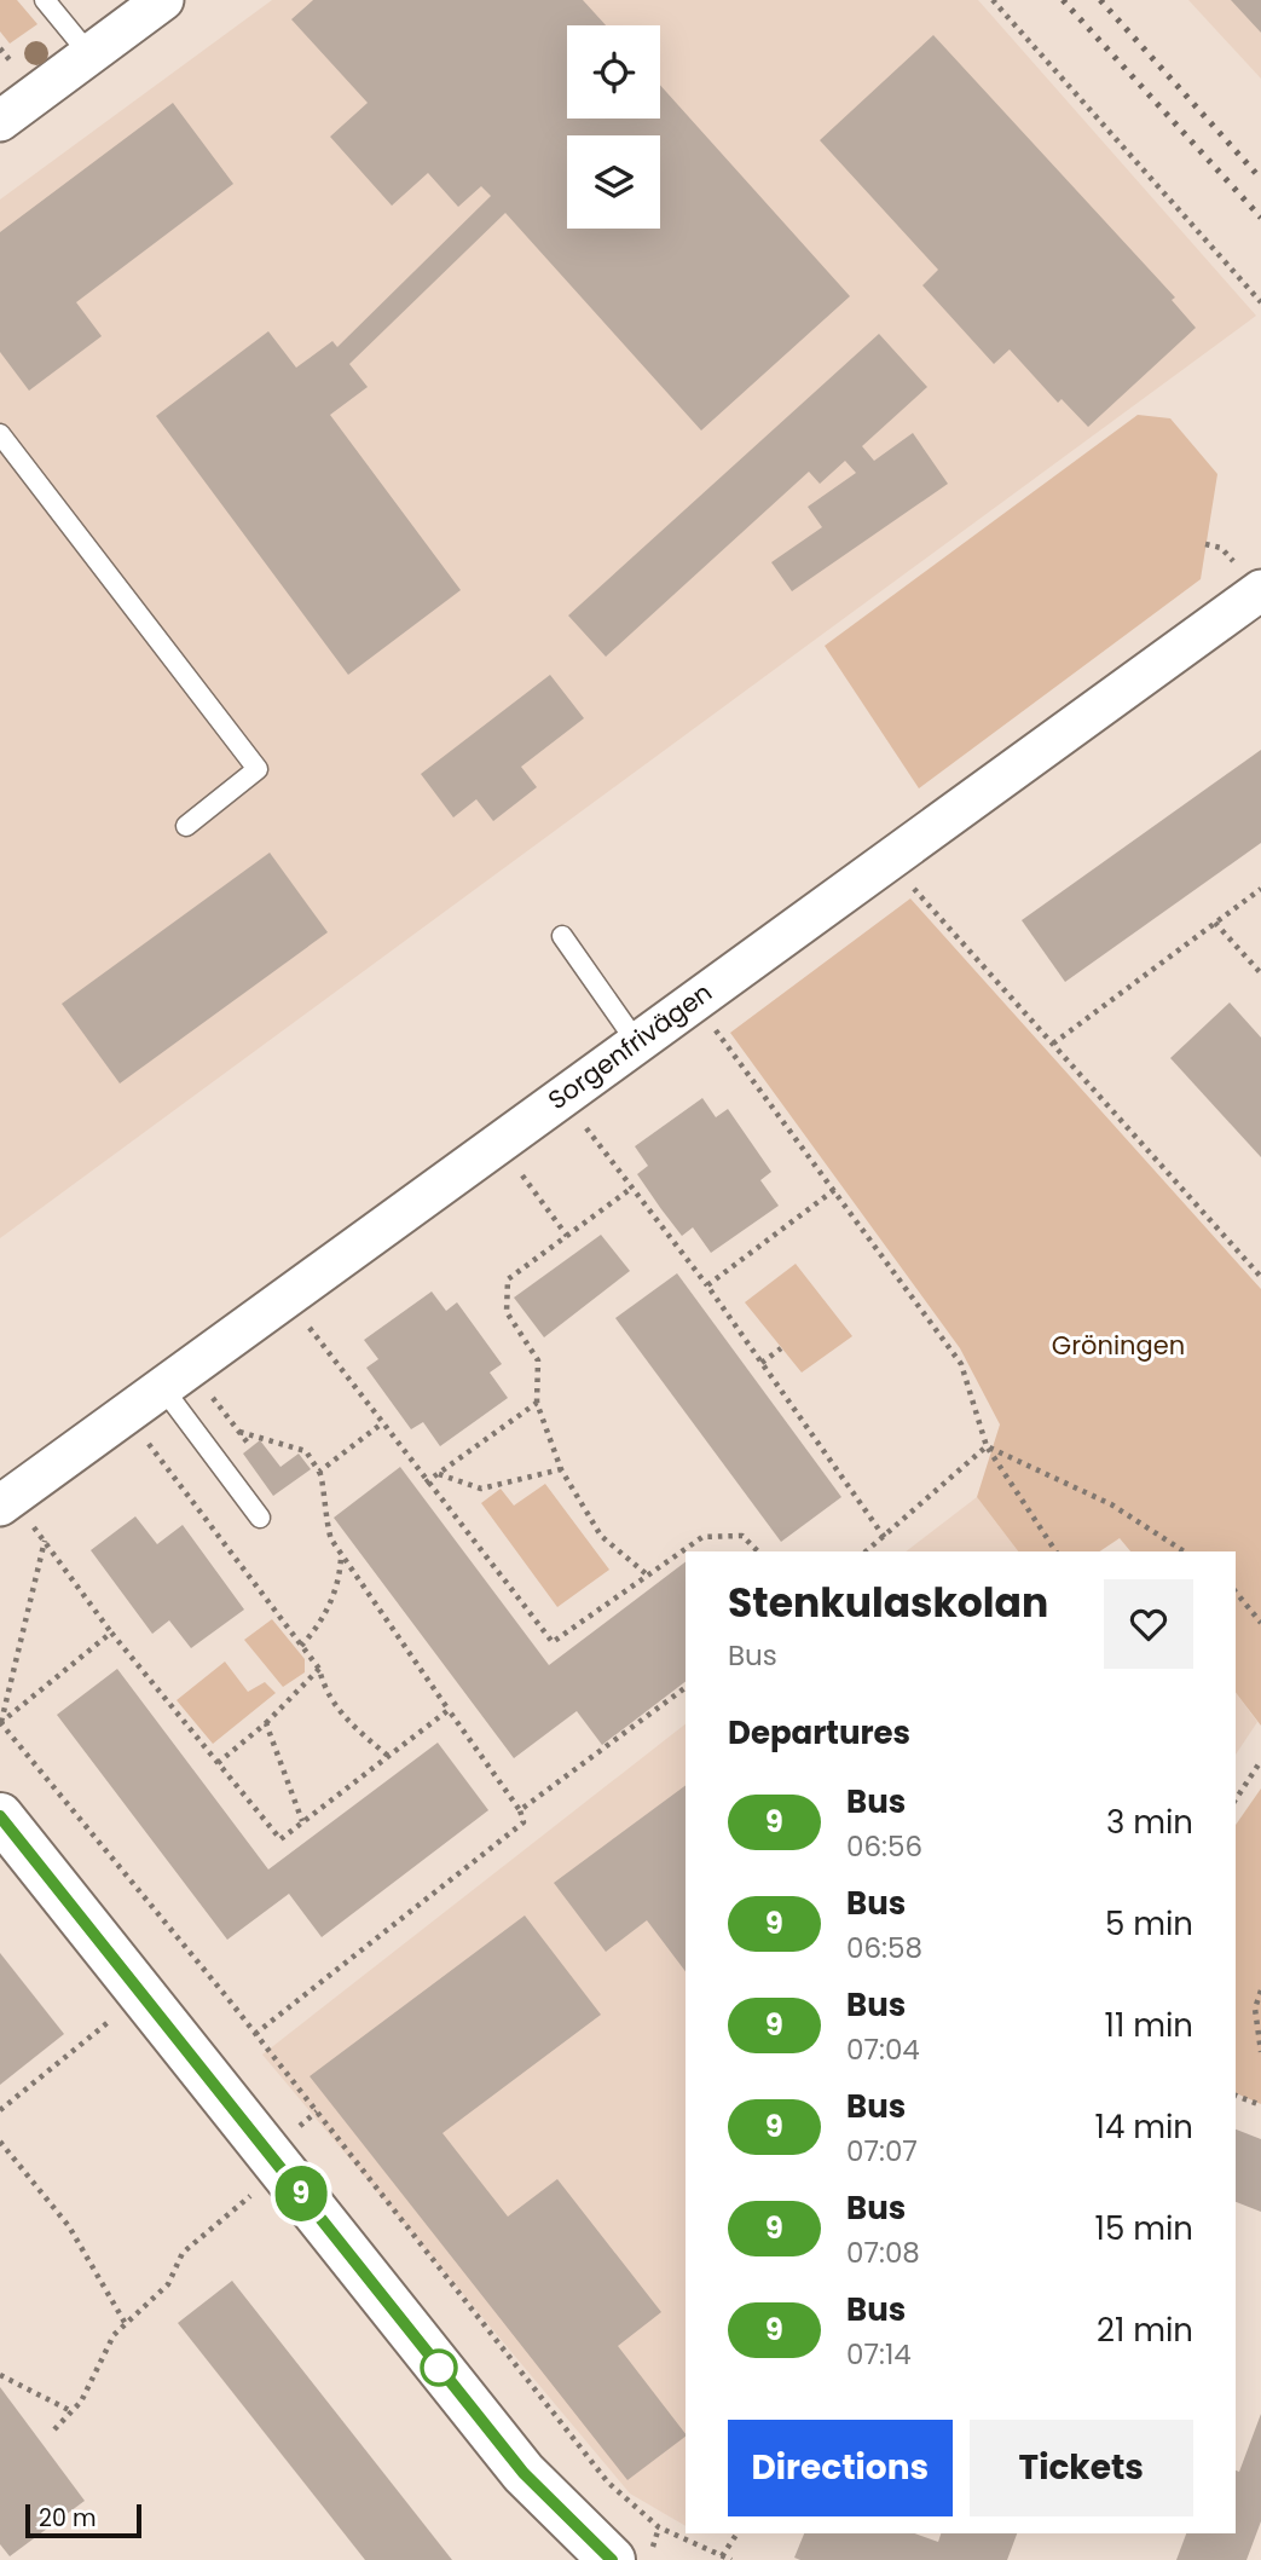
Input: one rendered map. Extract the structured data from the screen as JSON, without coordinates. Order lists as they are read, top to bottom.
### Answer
{
  "streets": {
    "street": ["Sorgenfrivägen"]
  },
  "parks": ["Gröningen"],
  "lines": ["bus line 9"],
  "scale_bar": "20 m",
  "page": {
    "on_map": "9",
    "heading": [
      ["Stenkulaskolan", "Bus"],
      "Departures"
    ],
    "list": [
      {
        "mark": "9",
        "name": "Bus",
        "note": "06:56",
        "value": "3 min"
      },
      {
        "mark": "9",
        "name": "Bus",
        "note": "06:58",
        "value": "5 min"
      },
      {
        "mark": "9",
        "name": "Bus",
        "note": "07:04",
        "value": "11 min"
      },
      {
        "mark": "9",
        "name": "Bus",
        "note": "07:07",
        "value": "14 min"
      },
      {
        "mark": "9",
        "name": "Bus",
        "note": "07:08",
        "value": "15 min"
      },
      {
        "mark": "9",
        "name": "Bus",
        "note": "07:14",
        "value": "21 min"
      }
    ],
    "buttons": ["Directions", "Tickets"],
    "scale": "20 m"
  }
}
